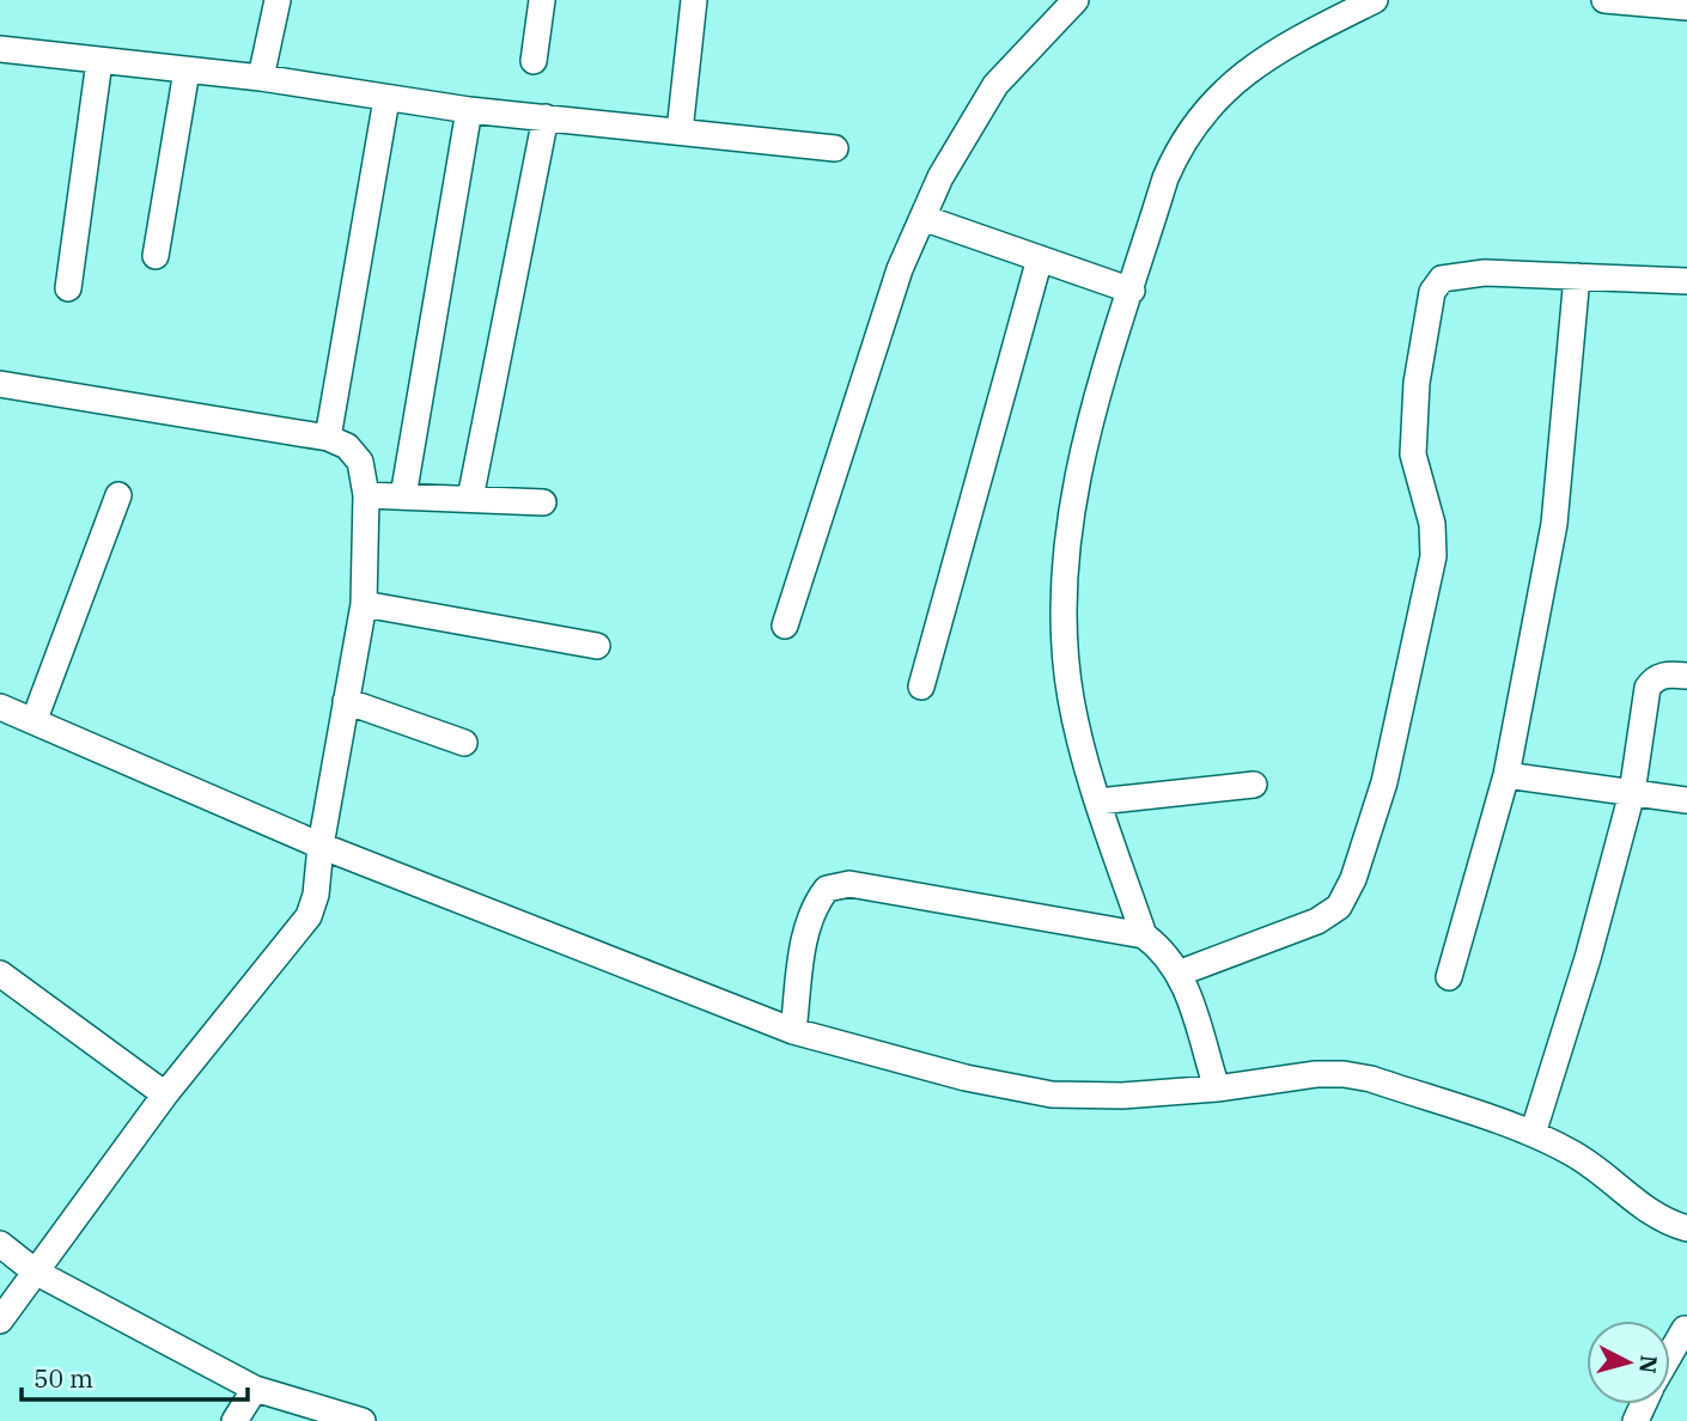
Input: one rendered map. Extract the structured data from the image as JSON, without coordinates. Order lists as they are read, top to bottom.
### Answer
{
  "scale_bar": "50 m",
  "north": "right"
}
